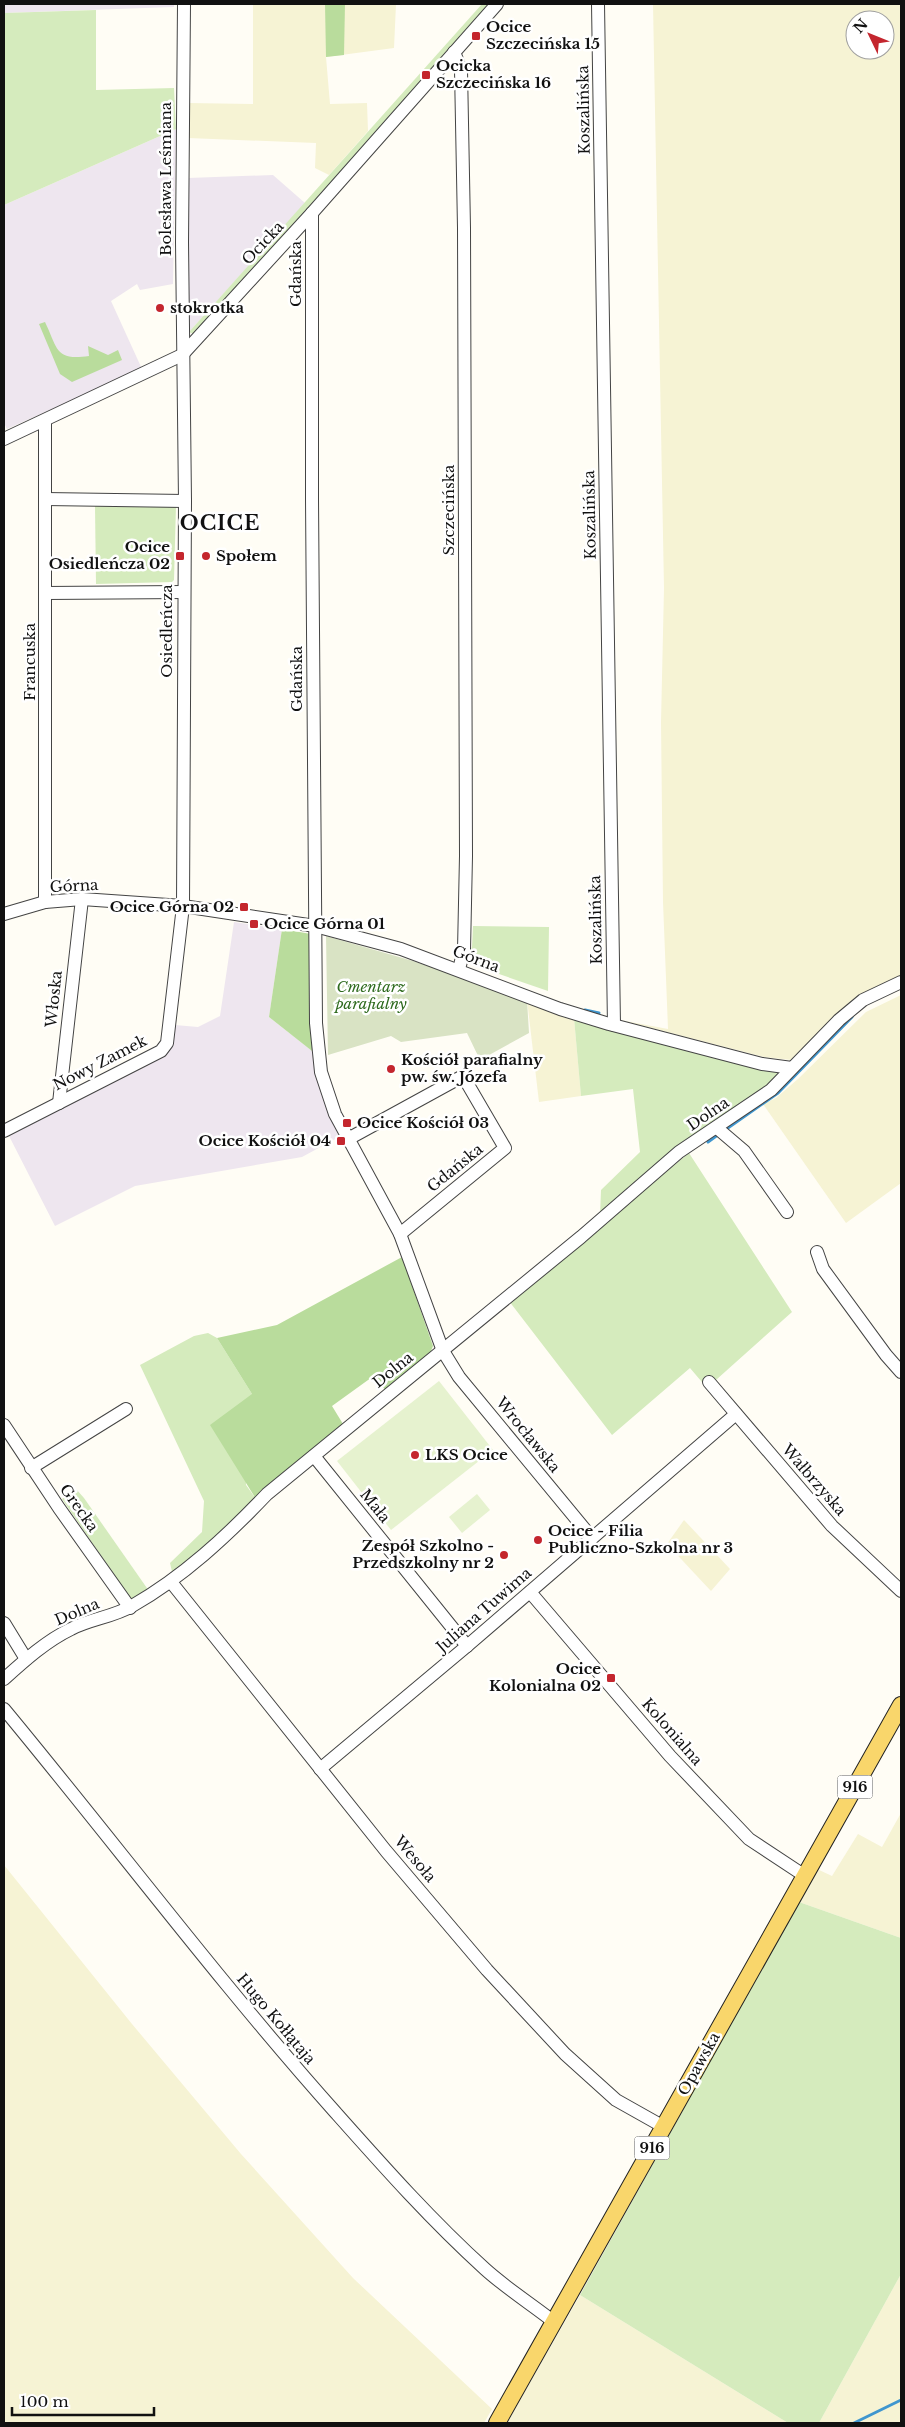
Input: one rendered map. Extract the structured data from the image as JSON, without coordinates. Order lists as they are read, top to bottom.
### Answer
{
  "streets": {
    "main road": ["916", "Opawska"],
    "street": [
      "Koszalińska",
      "Bolesława Leśmiana",
      "Ocicka",
      "Gdańska",
      "Szczecińska",
      "Osiedleńcza",
      "Francuska",
      "Górna",
      "Włoska",
      "Nowy Zamek",
      "Dolna",
      "Wrocławska",
      "Wałbrzyska",
      "Mała",
      "Grecka",
      "Juliana Tuwima",
      "Kolonialna",
      "Wesoła",
      "Hugo Kołłątaja"
    ]
  },
  "crossings": [
    ["Koszalińska", "Górna"],
    ["Bolesława Leśmiana", "Ocicka"],
    ["Bolesława Leśmiana", "Osiedleńcza"],
    ["Ocicka", "Gdańska"],
    ["Ocicka", "Szczecińska"],
    ["Ocicka", "Osiedleńcza"],
    ["Ocicka", "Francuska"],
    ["Gdańska", "Górna"],
    ["Gdańska", "Dolna"],
    ["Gdańska", "Wrocławska"],
    ["Szczecińska", "Górna"],
    ["Osiedleńcza", "Górna"],
    ["Osiedleńcza", "Nowy Zamek"],
    ["Francuska", "Górna"],
    ["Górna", "Włoska"],
    ["Górna", "Nowy Zamek"],
    ["Górna", "Dolna"],
    ["Włoska", "Nowy Zamek"],
    ["Dolna", "Wrocławska"],
    ["Dolna", "Mała"],
    ["Dolna", "Grecka"],
    ["Dolna", "Wesoła"],
    ["Wrocławska", "Juliana Tuwima"],
    ["Wałbrzyska", "Juliana Tuwima"],
    ["Mała", "Juliana Tuwima"],
    ["Juliana Tuwima", "Kolonialna"],
    ["Juliana Tuwima", "Wesoła"],
    ["Kolonialna", "Opawska"],
    ["Wesoła", "Opawska"],
    ["Hugo Kołłątaja", "Opawska"]
  ],
  "districts": ["OCICE"],
  "parks": ["Cmentarz parafialny"],
  "places": {
    "transit": [
      "Ocice Szczecińska 15",
      "Ocicka Szczecińska 16",
      "Ocice Osiedleńcza 02",
      "Ocice Górna 02",
      "Ocice Górna 01",
      "Ocice Kościół 03",
      "Ocice Kościół 04",
      "Ocice Kolonialna 02"
    ],
    "other": [
      "stokrotka",
      "Społem",
      "Kościół parafialny pw. św. Józefa",
      "LKS Ocice",
      "Ocice - Filia Publiczno-Szkolna nr 3",
      "Zespół Szkolno - Przedszkolny nr 2"
    ]
  },
  "scale_bar": "100 m",
  "north": "top left"
}
